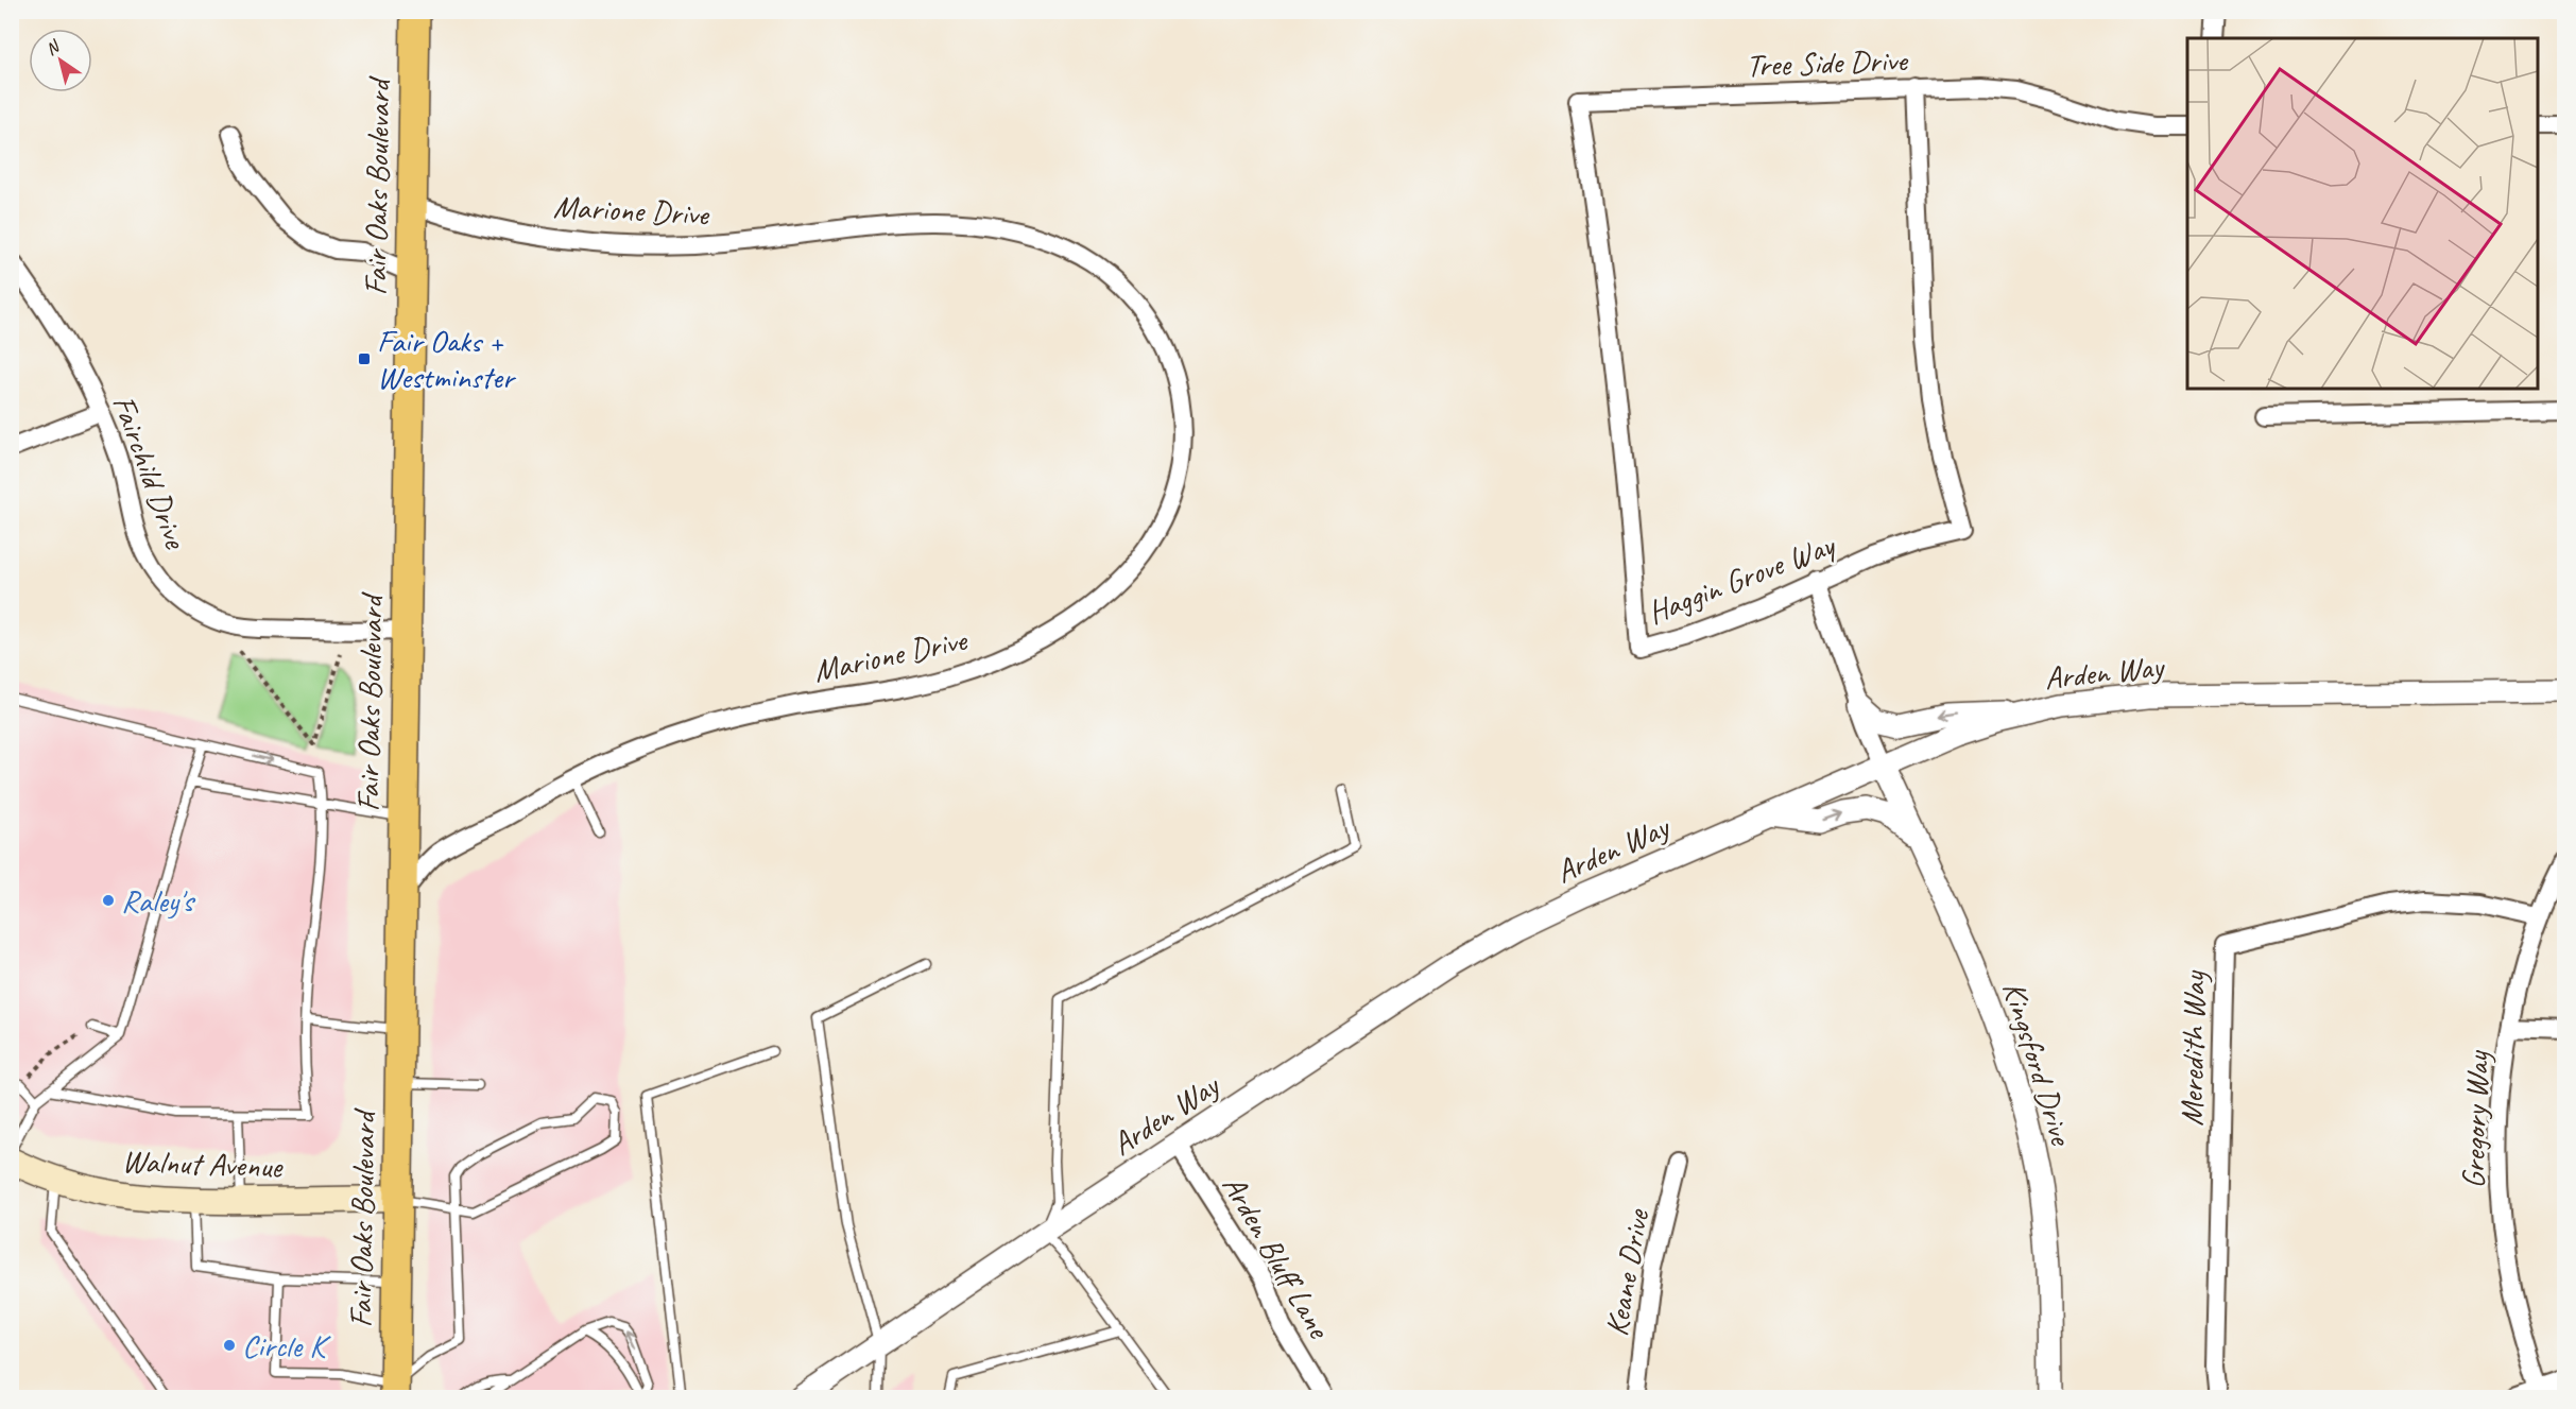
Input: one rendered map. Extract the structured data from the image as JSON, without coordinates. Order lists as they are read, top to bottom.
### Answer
{
  "streets": {
    "main road": ["Fair Oaks Boulevard", "Walnut Avenue"],
    "street": [
      "Tree Side Drive",
      "Marione Drive",
      "Fairchild Drive",
      "Haggin Grove Way",
      "Arden Way",
      "Meredith Way",
      "Kingsford Drive",
      "Gregory Way",
      "Arden Bluff Lane",
      "Keane Drive"
    ]
  },
  "crossings": [
    ["Tree Side Drive", "Haggin Grove Way"],
    ["Fair Oaks Boulevard", "Marione Drive"],
    ["Fair Oaks Boulevard", "Fairchild Drive"],
    ["Fair Oaks Boulevard", "Walnut Avenue"],
    ["Arden Way", "Kingsford Drive"],
    ["Arden Way", "Arden Bluff Lane"],
    ["Meredith Way", "Gregory Way"]
  ],
  "places": {
    "transit": ["Fair Oaks + Westminster"],
    "other": ["Raley's", "Circle K"]
  },
  "north": "top left"
}
